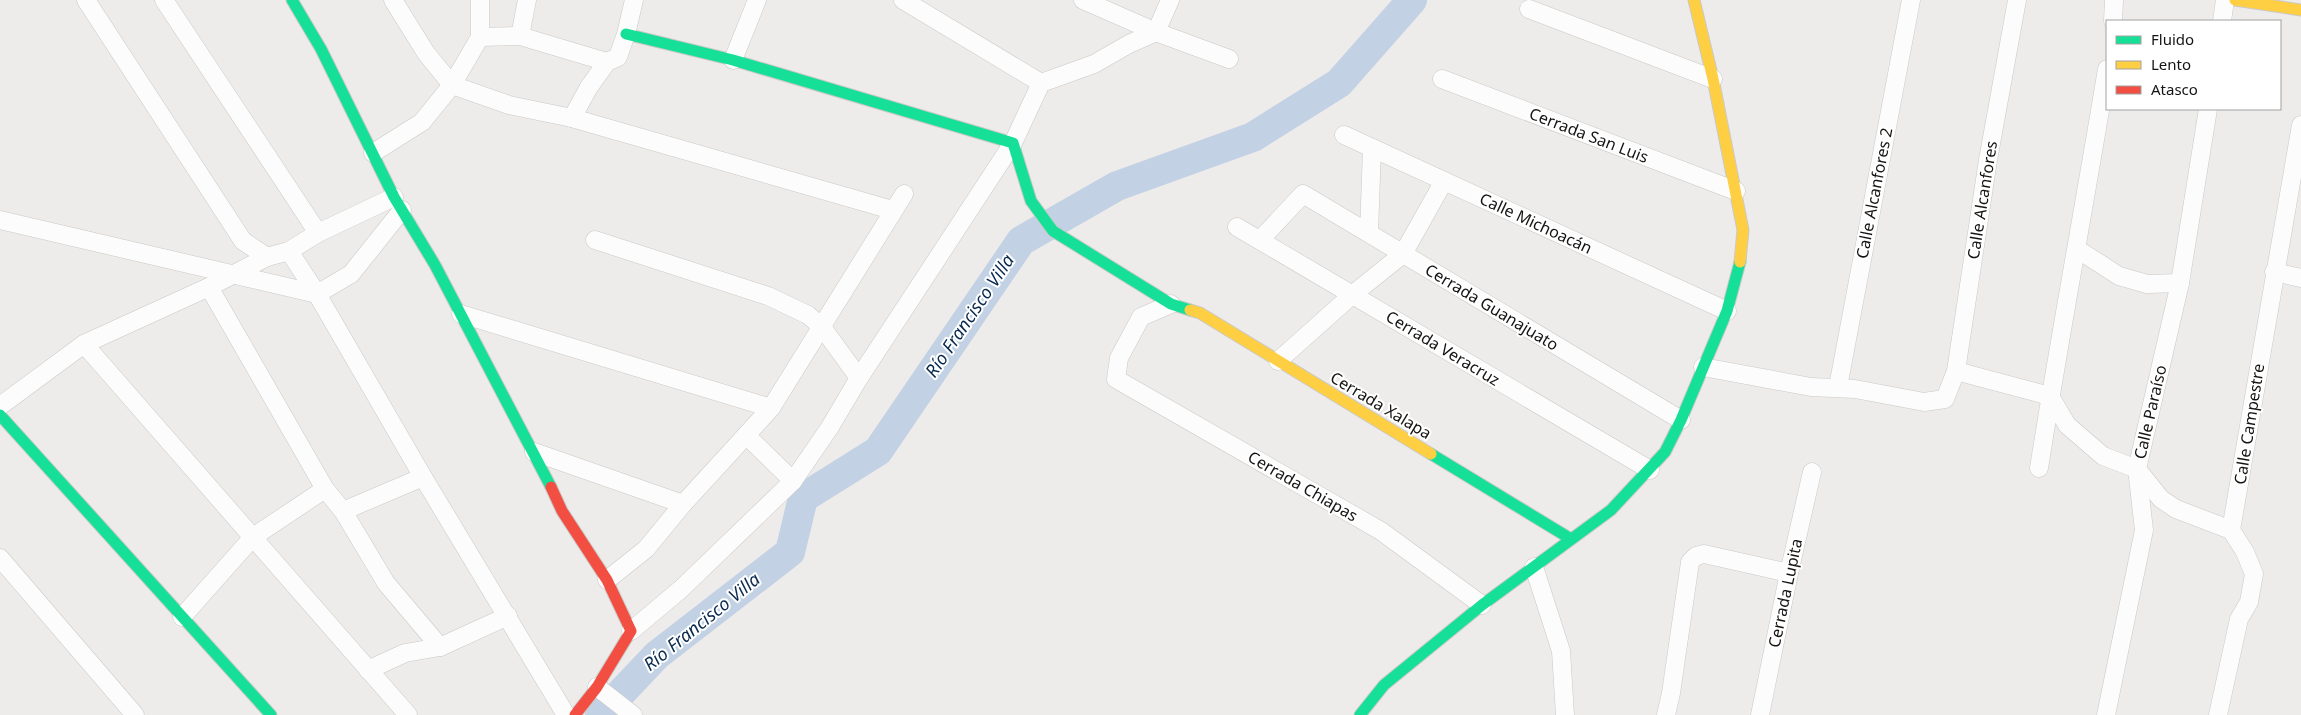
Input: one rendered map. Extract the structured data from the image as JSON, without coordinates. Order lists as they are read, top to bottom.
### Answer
{
  "streets": {
    "main road": ["Cerrada Xalapa"],
    "street": [
      "Cerrada San Luis",
      "Calle Alcanfores 2",
      "Calle Alcanfores",
      "Calle Michoacán",
      "Cerrada Guanajuato",
      "Cerrada Veracruz",
      "Calle Paraíso",
      "Calle Campestre",
      "Cerrada Chiapas",
      "Cerrada Lupita"
    ]
  },
  "crossings": [
    ["Calle Alcanfores 2", "Calle Alcanfores"],
    ["Cerrada Guanajuato", "Cerrada Veracruz"],
    ["Cerrada Xalapa", "Cerrada Chiapas"]
  ],
  "water": ["Río Francisco Villa"],
  "legend": ["Fluido", "Lento", "Atasco"]
}
